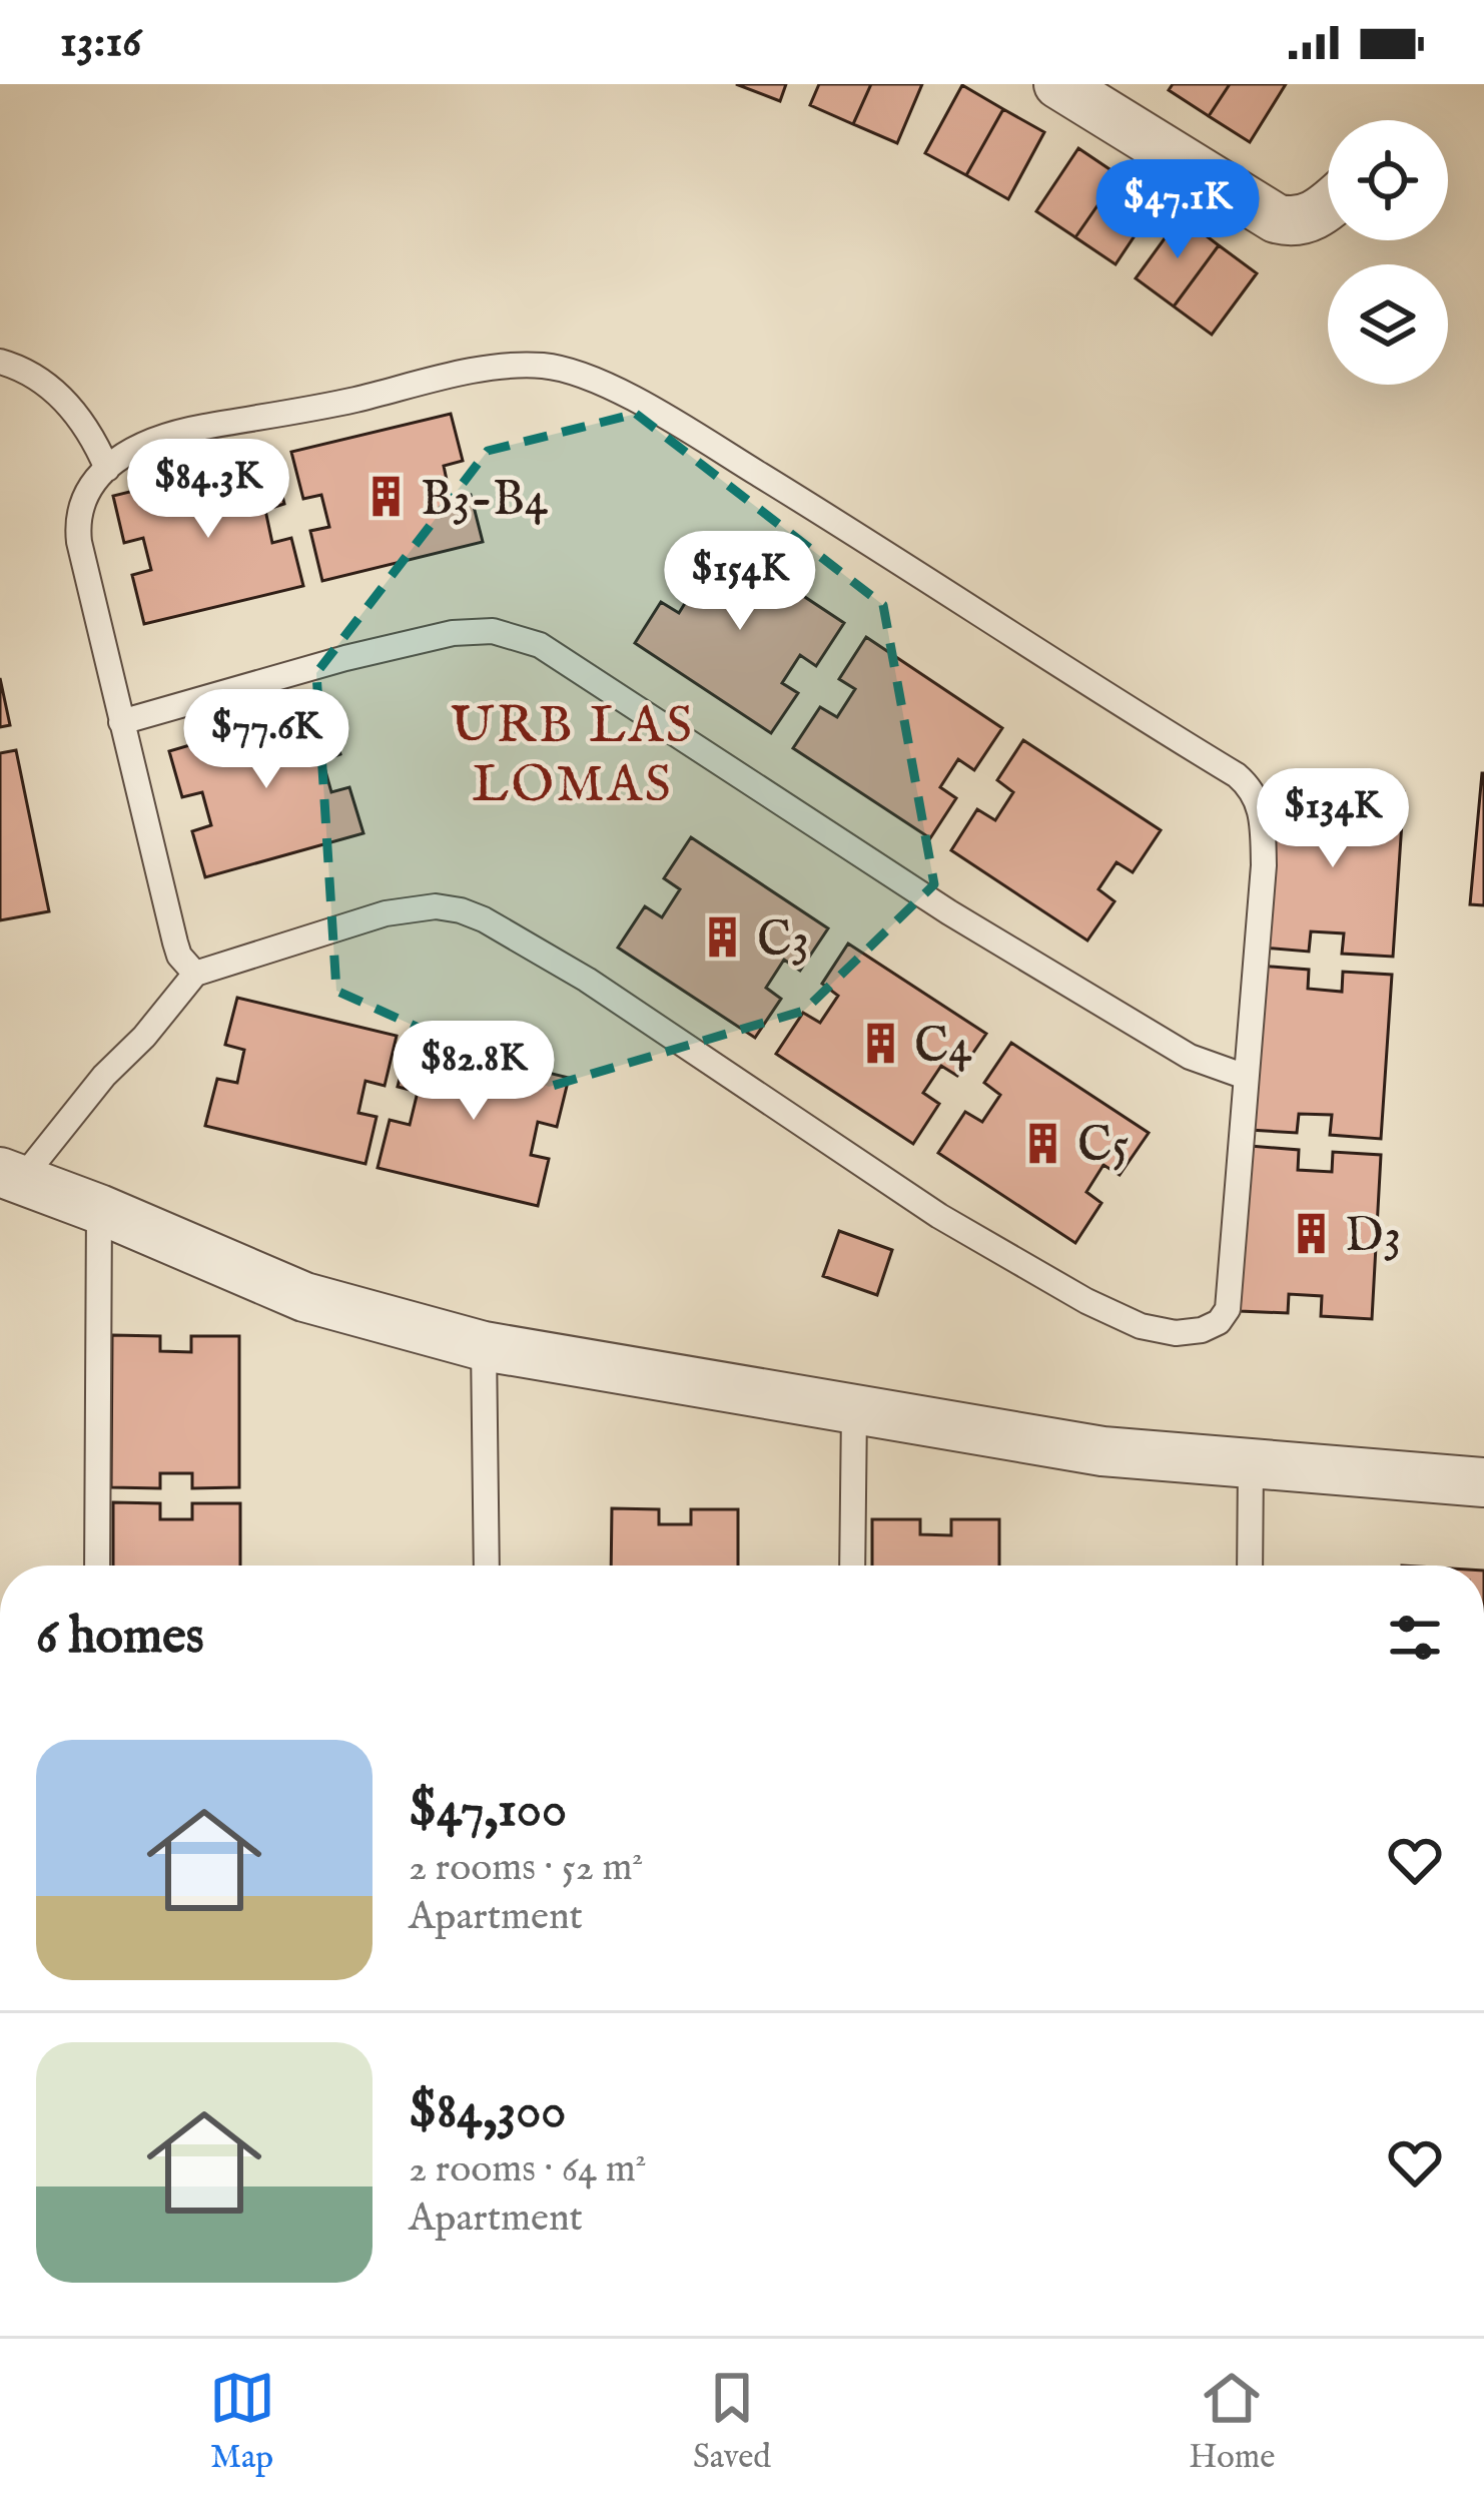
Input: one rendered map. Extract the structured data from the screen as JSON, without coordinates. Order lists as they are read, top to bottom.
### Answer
{
  "districts": ["URB LAS LOMAS"],
  "places": {
    "building": [
      "B3-B4",
      "C3",
      "C4",
      "C5",
      "D3"
    ]
  },
  "page": {
    "status": "13:16",
    "price": [
      "$47.1K",
      "$84.3K",
      "$154K",
      "$77.6K",
      "$134K",
      "$82.8K"
    ],
    "heading": "6 homes",
    "list": [
      {
        "name": "$47,100",
        "note": "2 rooms · 52 m² · Apartment"
      },
      {
        "name": "$84,300",
        "note": "2 rooms · 64 m² · Apartment"
      }
    ],
    "tabs": ["Map", "Saved", "Home"]
  }
}
